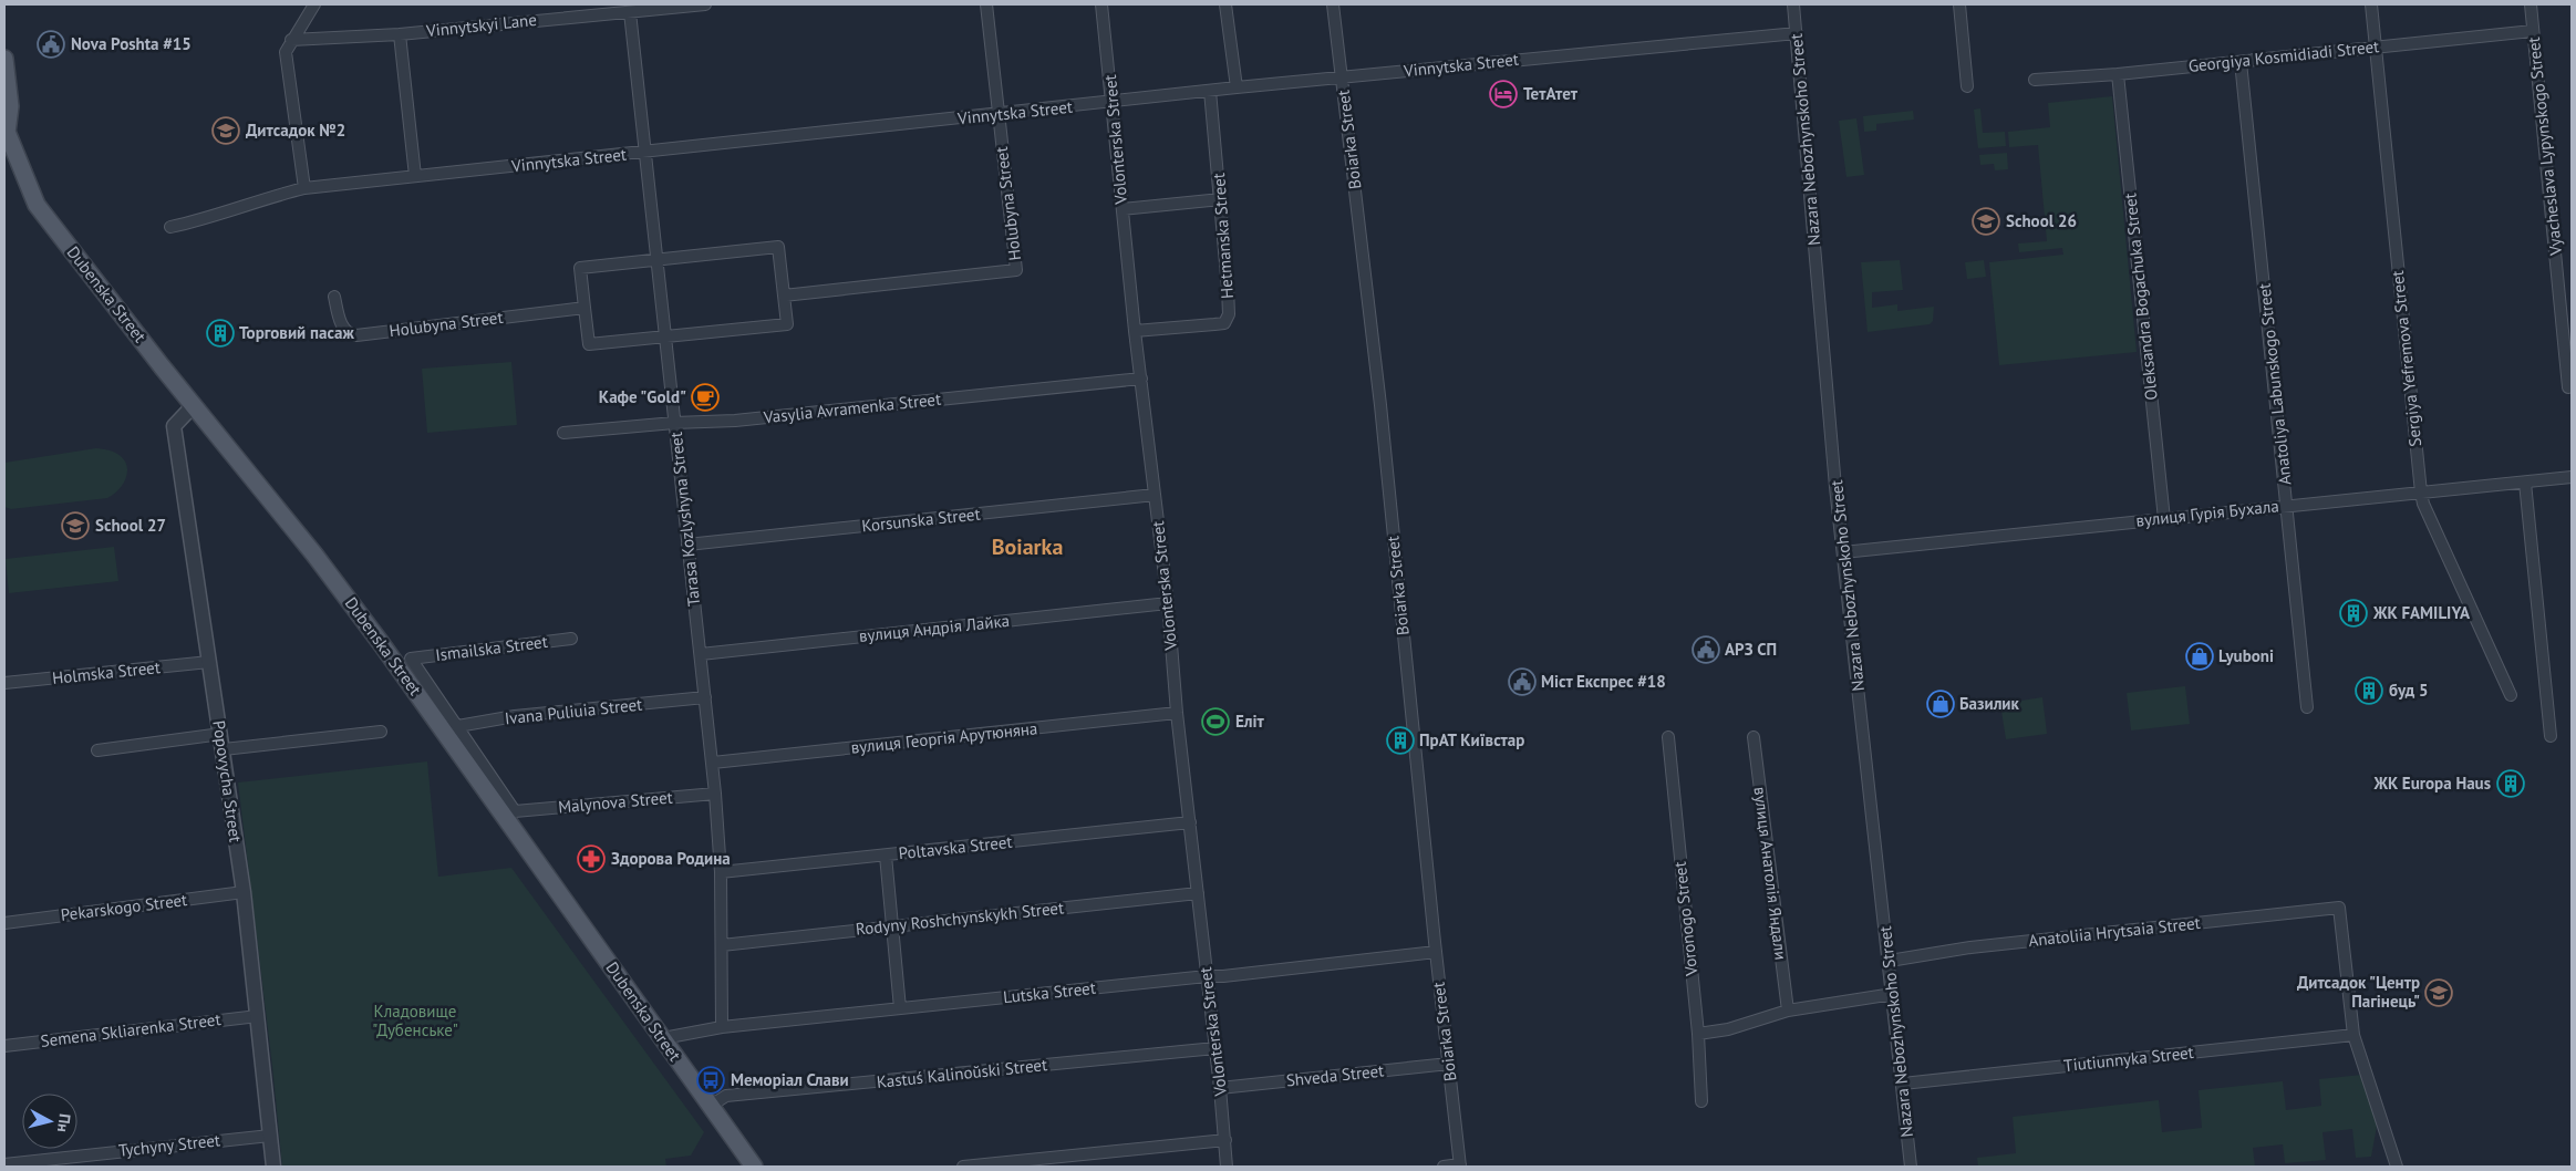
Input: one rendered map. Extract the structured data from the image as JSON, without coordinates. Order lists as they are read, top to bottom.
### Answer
{
  "streets": {
    "main road": ["Dubenska Street"],
    "street": [
      "Vinnytskyi Lane",
      "Georgiya Kosmidiadi Street",
      "Vinnytska Street",
      "Volonterska Street",
      "Boiarka Street",
      "Nazara Nebozhynskoho Street",
      "Vyacheslava Lypynskogo Street",
      "Holubyna Street",
      "Hetmanska Street",
      "Oleksandra Bogachuka Street",
      "Sergiya Yefremova Street",
      "Anatoliya Labunskogo Street",
      "Vasylia Avramenka Street",
      "вулиця Гурія Бухала",
      "Tarasa Kozlyshyna Street",
      "Korsunska Street",
      "вулиця Андрія Лайка",
      "Ismailska Street",
      "Holmska Street",
      "Ivana Puliuia Street",
      "вулиця Георгія Арутюняна",
      "Popovycha Street",
      "Malynova Street",
      "Poltavska Street",
      "вулиця Анатолія Яндали",
      "Pekarskogo Street",
      "Rodyny Roshchynskykh Street",
      "Voronogo Street",
      "Anatoliia Hrytsaia Street",
      "Lutska Street",
      "Semena Skliarenka Street",
      "Tiutiunnyka Street",
      "Kastuś Kalinoŭski Street",
      "Shveda Street",
      "Tychyny Street"
    ]
  },
  "crossings": [
    ["Vinnytskyi Lane", "Tarasa Kozlyshyna Street"],
    ["Georgiya Kosmidiadi Street", "Vyacheslava Lypynskogo Street"],
    ["Georgiya Kosmidiadi Street", "Oleksandra Bogachuka Street"],
    ["Georgiya Kosmidiadi Street", "Sergiya Yefremova Street"],
    ["Georgiya Kosmidiadi Street", "Anatoliya Labunskogo Street"],
    ["Vinnytska Street", "Volonterska Street"],
    ["Vinnytska Street", "Boiarka Street"],
    ["Vinnytska Street", "Nazara Nebozhynskoho Street"],
    ["Vinnytska Street", "Holubyna Street"],
    ["Vinnytska Street", "Hetmanska Street"],
    ["Vinnytska Street", "Tarasa Kozlyshyna Street"],
    ["Volonterska Street", "Hetmanska Street"],
    ["Volonterska Street", "Vasylia Avramenka Street"],
    ["Volonterska Street", "Korsunska Street"],
    ["Volonterska Street", "вулиця Андрія Лайка"],
    ["Volonterska Street", "вулиця Георгія Арутюняна"],
    ["Volonterska Street", "Poltavska Street"],
    ["Volonterska Street", "Rodyny Roshchynskykh Street"],
    ["Volonterska Street", "Lutska Street"],
    ["Volonterska Street", "Kastuś Kalinoŭski Street"],
    ["Volonterska Street", "Shveda Street"],
    ["Boiarka Street", "Lutska Street"],
    ["Boiarka Street", "Shveda Street"],
    ["Nazara Nebozhynskoho Street", "вулиця Гурія Бухала"],
    ["Nazara Nebozhynskoho Street", "Anatoliia Hrytsaia Street"],
    ["Nazara Nebozhynskoho Street", "Tiutiunnyka Street"],
    ["Dubenska Street", "Ismailska Street"],
    ["Dubenska Street", "Ivana Puliuia Street"],
    ["Dubenska Street", "Popovycha Street"],
    ["Dubenska Street", "Malynova Street"],
    ["Dubenska Street", "Lutska Street"],
    ["Dubenska Street", "Kastuś Kalinoŭski Street"],
    ["Oleksandra Bogachuka Street", "вулиця Гурія Бухала"],
    ["Sergiya Yefremova Street", "вулиця Гурія Бухала"],
    ["Anatoliya Labunskogo Street", "вулиця Гурія Бухала"],
    ["Vasylia Avramenka Street", "Tarasa Kozlyshyna Street"],
    ["Tarasa Kozlyshyna Street", "Korsunska Street"],
    ["Tarasa Kozlyshyna Street", "вулиця Андрія Лайка"],
    ["Tarasa Kozlyshyna Street", "Ivana Puliuia Street"],
    ["Tarasa Kozlyshyna Street", "вулиця Георгія Арутюняна"],
    ["Tarasa Kozlyshyna Street", "Malynova Street"],
    ["Tarasa Kozlyshyna Street", "Poltavska Street"],
    ["Tarasa Kozlyshyna Street", "Rodyny Roshchynskykh Street"],
    ["Tarasa Kozlyshyna Street", "Lutska Street"],
    ["Ismailska Street", "Ivana Puliuia Street"],
    ["Ismailska Street", "Malynova Street"],
    ["Holmska Street", "Popovycha Street"],
    ["Ivana Puliuia Street", "Malynova Street"],
    ["Popovycha Street", "Pekarskogo Street"],
    ["Popovycha Street", "Semena Skliarenka Street"],
    ["Popovycha Street", "Tychyny Street"],
    ["Anatoliia Hrytsaia Street", "Tiutiunnyka Street"]
  ],
  "districts": ["Boiarka"],
  "parks": ["Кладовище \"Дубенське\""],
  "places": {
    "public building": ["Nova Poshta #15", "АРЗ СП", "Міст Експрес #18"],
    "hotel": ["ТетАтет"],
    "school or university": [
      "Дитсадок №2",
      "School 26",
      "School 27",
      "Дитсадок \"Центр Пагінець\""
    ],
    "building": [
      "Торговий пасаж",
      "ЖК FAMILIYA",
      "буд 5",
      "ПрАТ Київстар",
      "ЖК Europa Haus"
    ],
    "cafe": ["Кафе \"Gold\""],
    "shop": ["Lyuboni", "Базилик"],
    "sports": ["Еліт"],
    "pharmacy": ["Здорова Родина"],
    "bus stop": ["Меморіал Слави"]
  },
  "north": "right"
}
